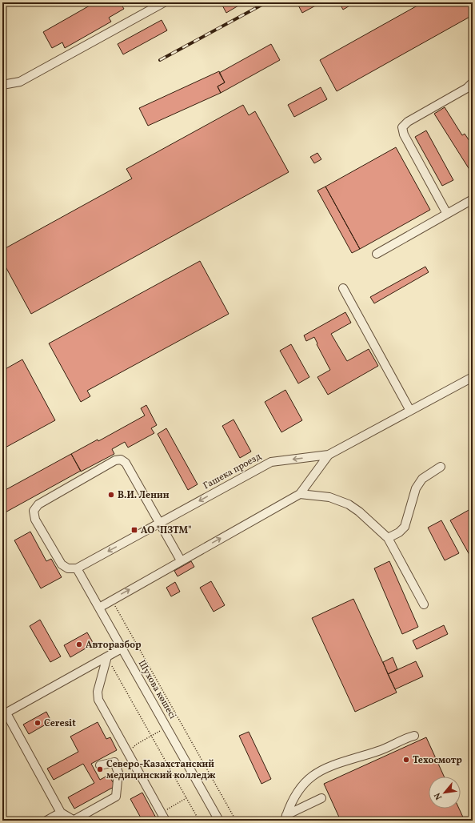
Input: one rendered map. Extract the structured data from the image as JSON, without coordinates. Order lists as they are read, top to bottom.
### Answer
{
  "streets": {
    "street": ["Гашека проезд", "Шухова көшесі"]
  },
  "crossings": [
    ["Гашека проезд", "Шухова көшесі"]
  ],
  "places": {
    "other": [
      "В.И. Ленин",
      "Авторазбор",
      "Ceresit",
      "Техосмотр",
      "Северо-Казахстанский медицинский колледж"
    ],
    "transit": ["АО \"ПЗТМ\""]
  },
  "north": "bottom left"
}
